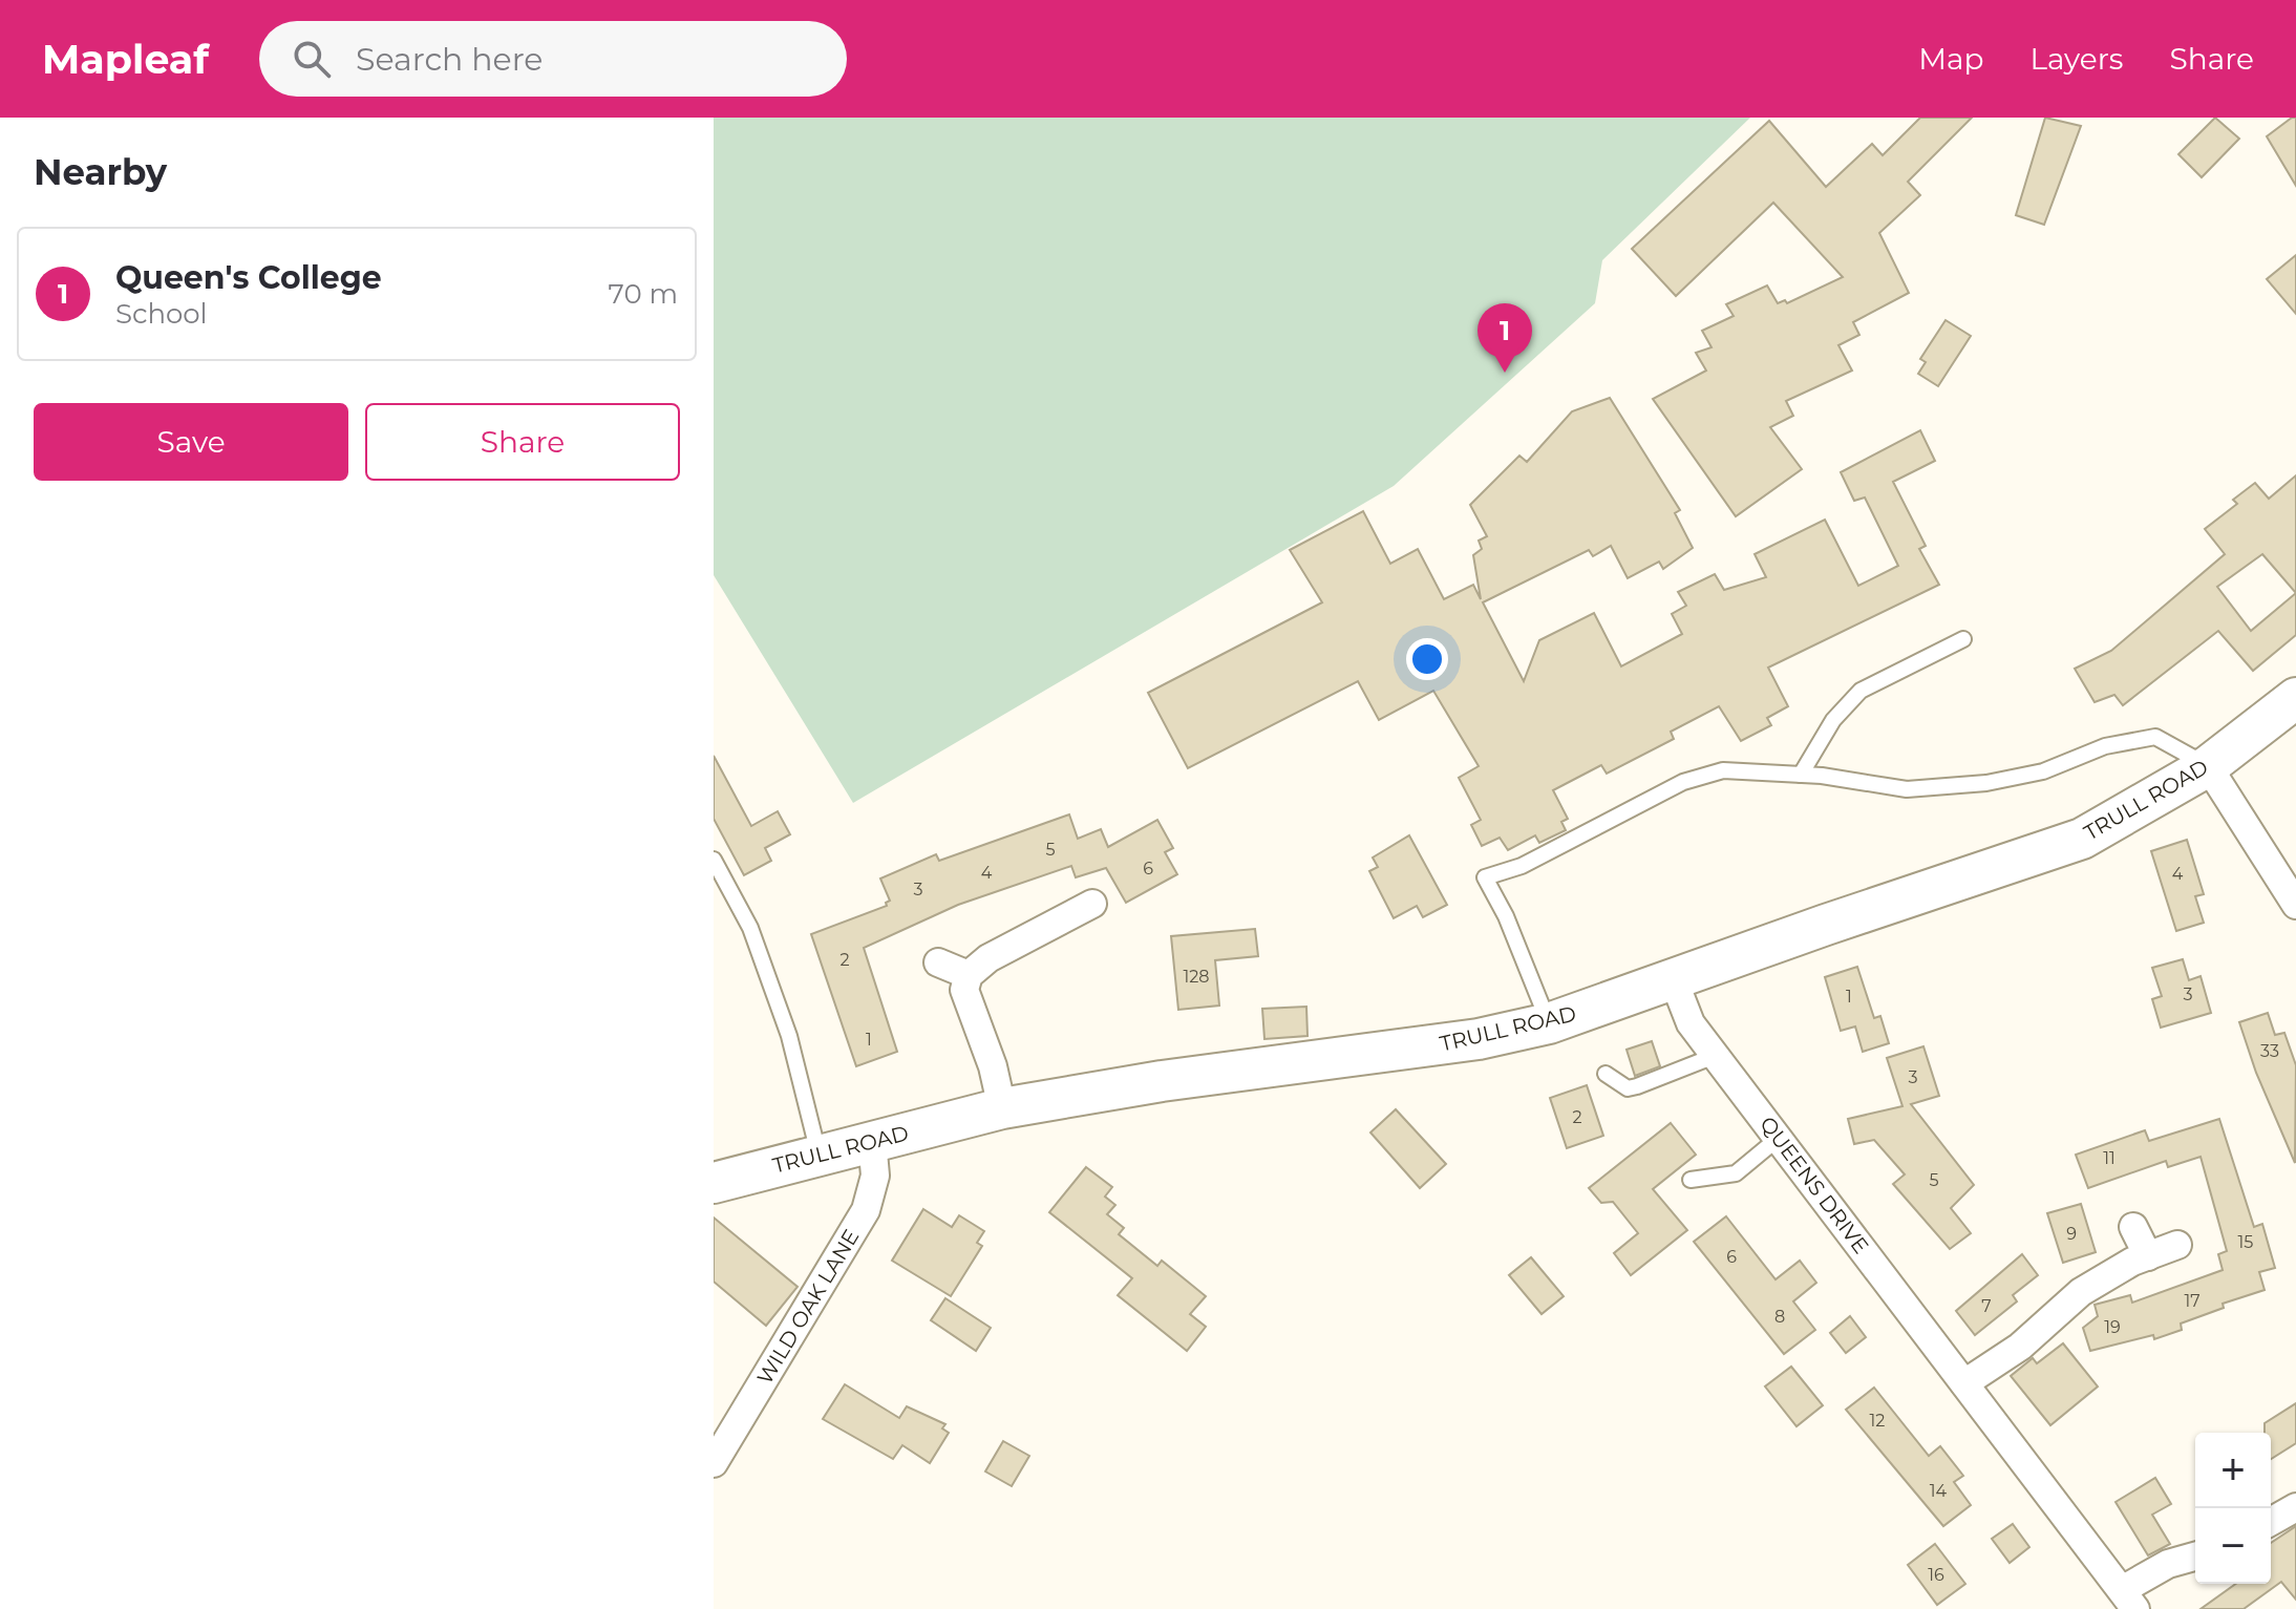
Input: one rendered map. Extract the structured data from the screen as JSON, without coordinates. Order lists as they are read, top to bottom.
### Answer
{
  "streets": {
    "street": ["TRULL ROAD", "QUEENS DRIVE", "WILD OAK LANE"]
  },
  "crossings": [
    ["TRULL ROAD", "QUEENS DRIVE"],
    ["TRULL ROAD", "WILD OAK LANE"]
  ],
  "house_numbers": [
    "5",
    "6",
    "4",
    "4",
    "3",
    "2",
    "128",
    "3",
    "1",
    "1",
    "33",
    "3",
    "2",
    "11",
    "5",
    "9",
    "15",
    "6",
    "17",
    "7",
    "8",
    "19",
    "12",
    "14",
    "16"
  ],
  "page": {
    "header": "Mapleaf",
    "search": "Search here",
    "nav": ["Map", "Layers", "Share"],
    "heading": "Nearby",
    "list": [
      {
        "mark": "1",
        "name": "Queen's College",
        "note": "School",
        "value": "70 m"
      }
    ],
    "pins": "1",
    "buttons": ["Save", "Share"],
    "map_buttons": ["+", "−"]
  }
}
